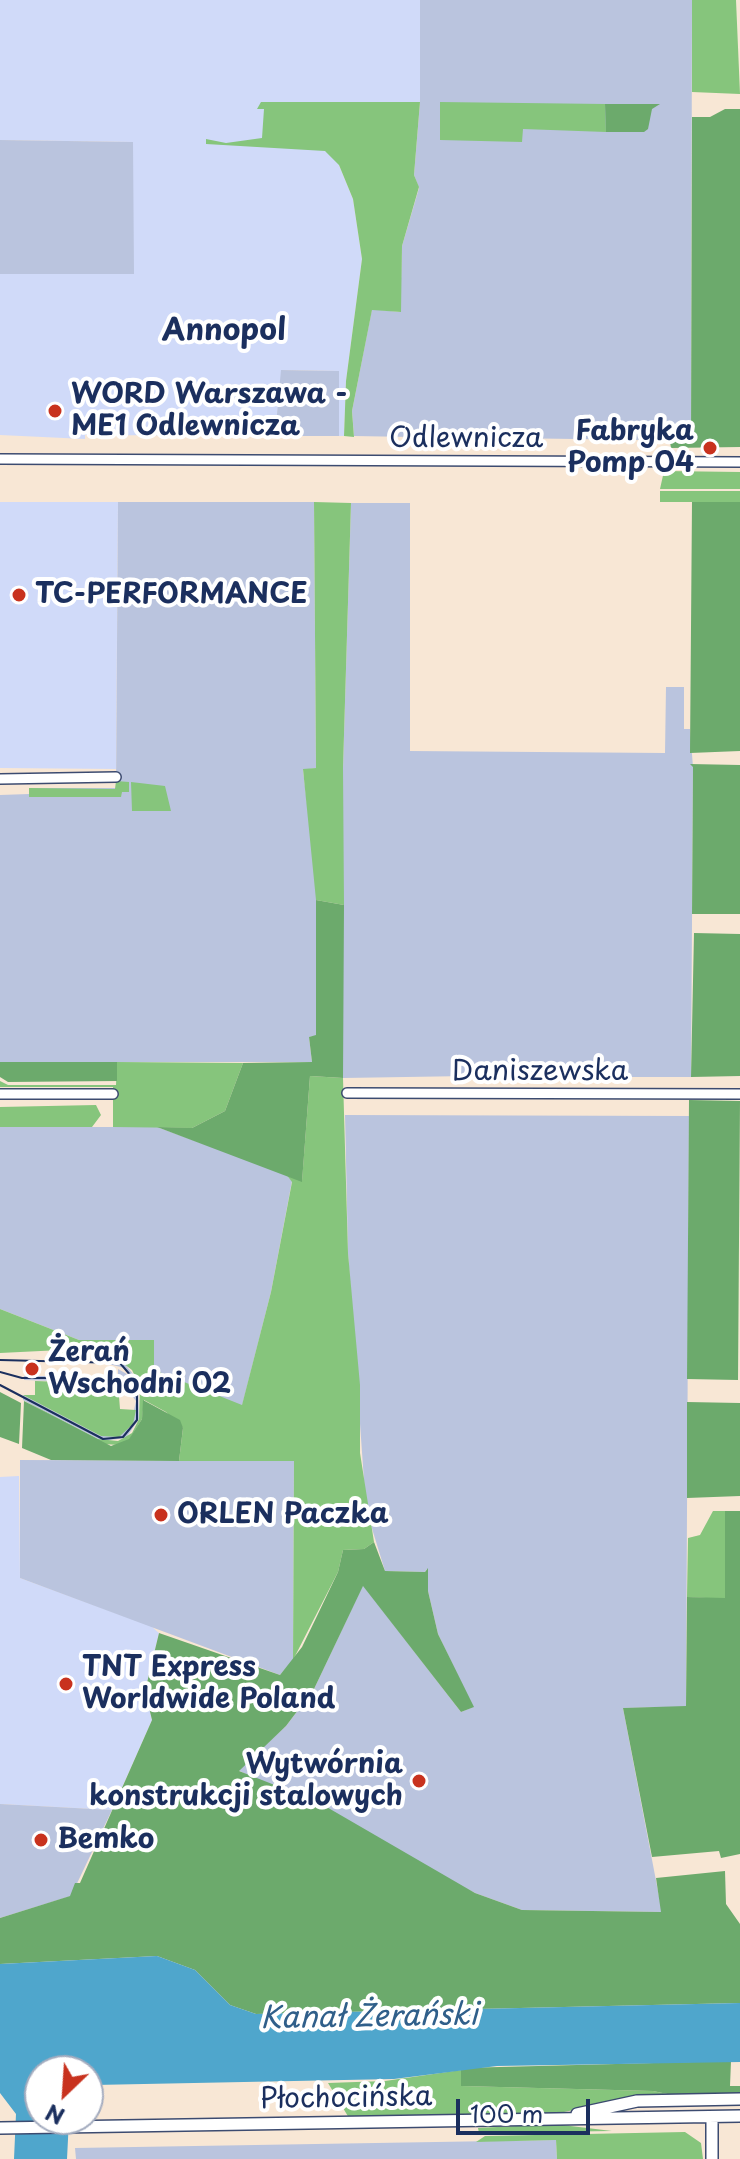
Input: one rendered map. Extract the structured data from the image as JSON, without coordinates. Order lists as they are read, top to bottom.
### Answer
{
  "streets": {
    "main road": ["Płochocińska"],
    "street": ["Odlewnicza", "Daniszewska"]
  },
  "districts": ["Annopol"],
  "water": ["Kanał Żerański"],
  "places": [
    "WORD Warszawa - ME1 Odlewnicza",
    "Fabryka Pomp 04",
    "TC-PERFORMANCE",
    "Żerań Wschodni 02",
    "ORLEN Paczka",
    "TNT Express Worldwide Poland",
    "Wytwórnia konstrukcji stalowych",
    "Bemko"
  ],
  "scale_bar": "100 m",
  "north": "bottom left"
}
